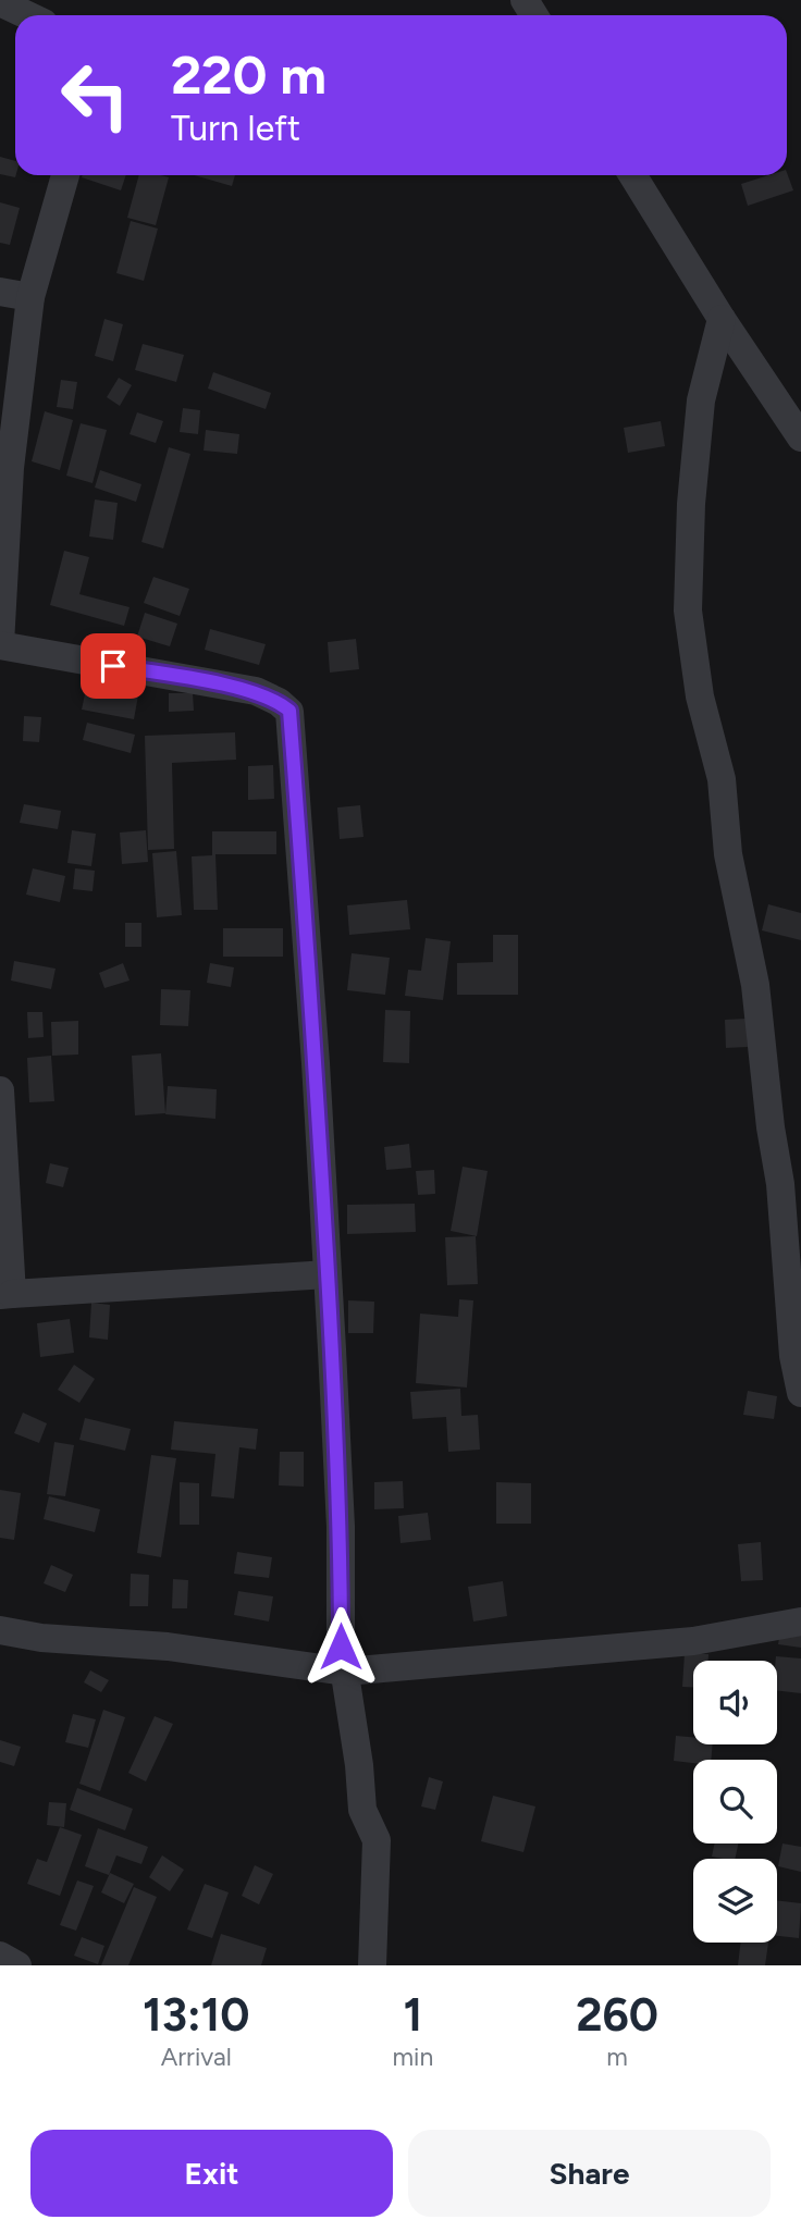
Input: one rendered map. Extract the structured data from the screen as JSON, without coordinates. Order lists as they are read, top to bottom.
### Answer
{
  "page": {
    "turn": ["220 m", "Turn left"],
    "eta": [
      "13:10",
      "Arrival",
      "1",
      "min",
      "260",
      "m"
    ],
    "buttons": ["Exit", "Share"]
  }
}
